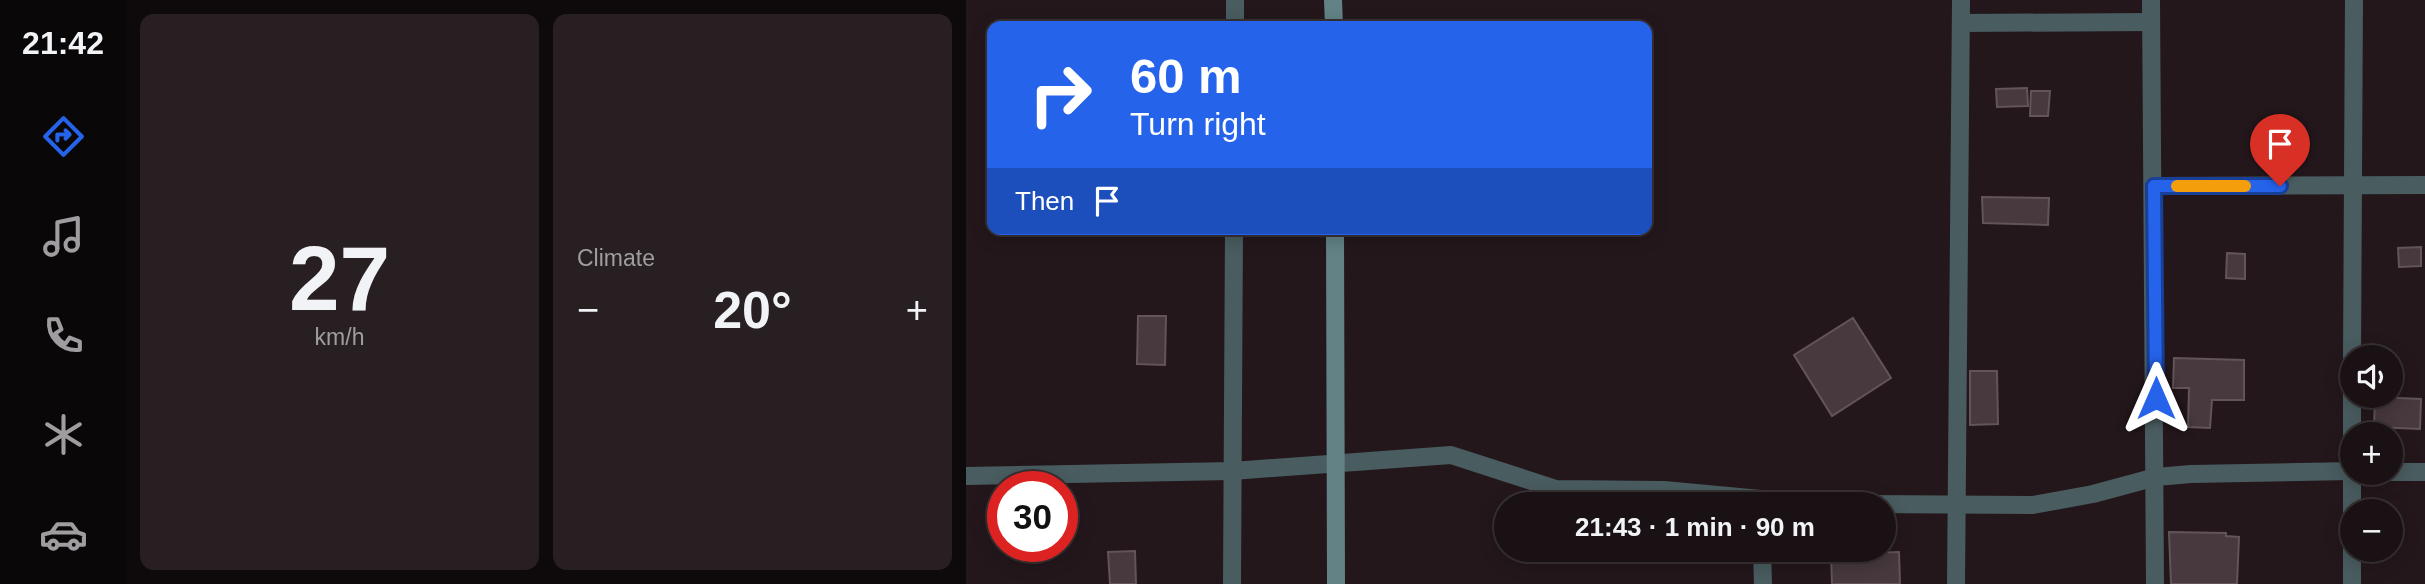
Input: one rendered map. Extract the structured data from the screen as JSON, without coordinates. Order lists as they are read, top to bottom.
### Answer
{
  "page": {
    "tabs": "21:42",
    "tile": [
      ["27", "km/h"],
      "Climate"
    ],
    "turn": ["60 m", "Turn right"],
    "then": "Then",
    "heat": ["−", "20°", "+"],
    "map_buttons": ["+", "−"],
    "limit": "30",
    "trip": "21:43 · 1 min · 90 m"
  }
}
